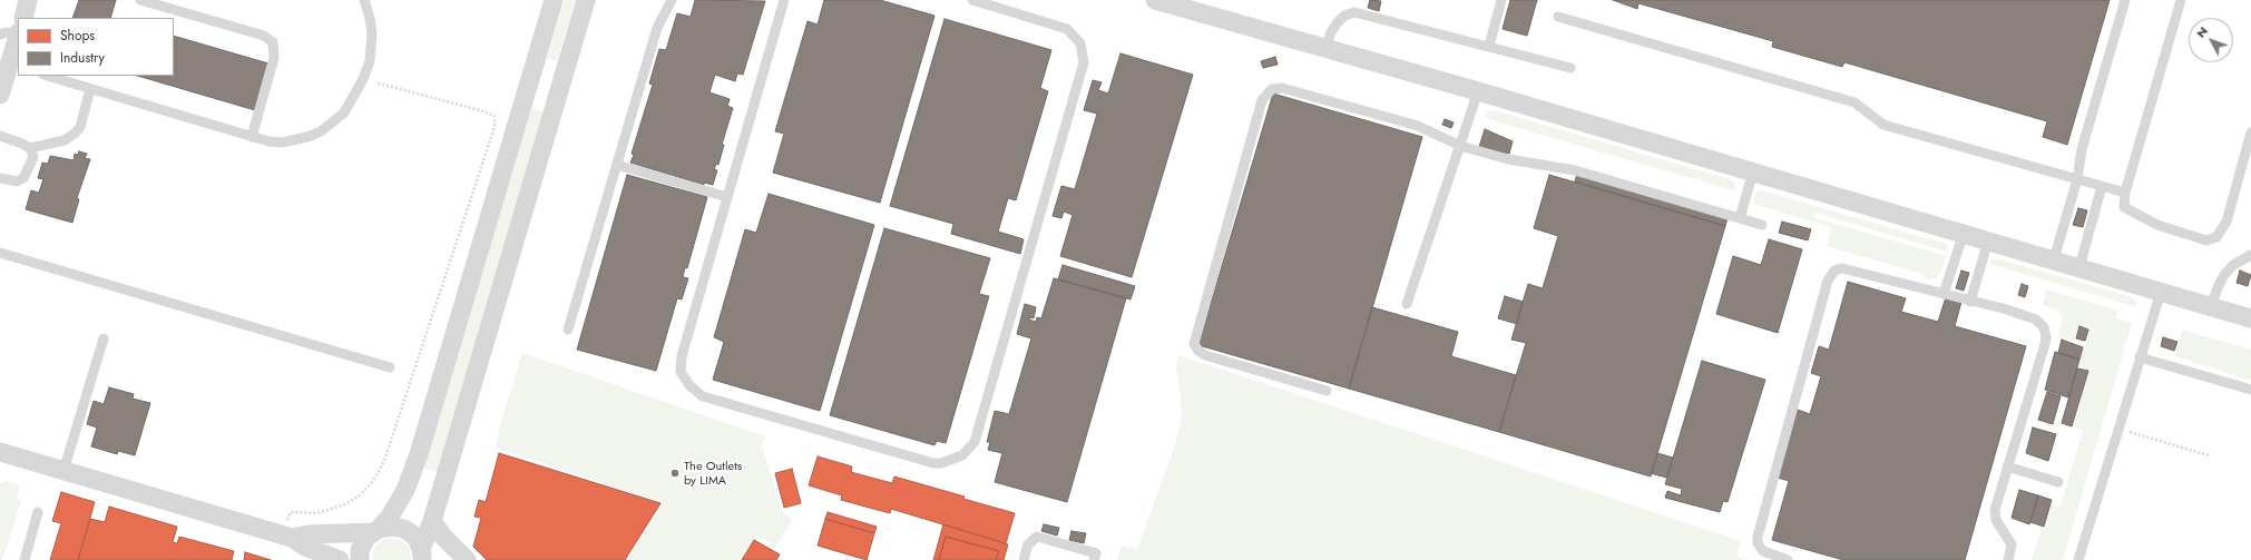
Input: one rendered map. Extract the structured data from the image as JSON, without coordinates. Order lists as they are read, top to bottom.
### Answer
{
  "places": ["The Outlets by LIMA"],
  "legend": ["Shops", "Industry"],
  "north": "top left"
}
